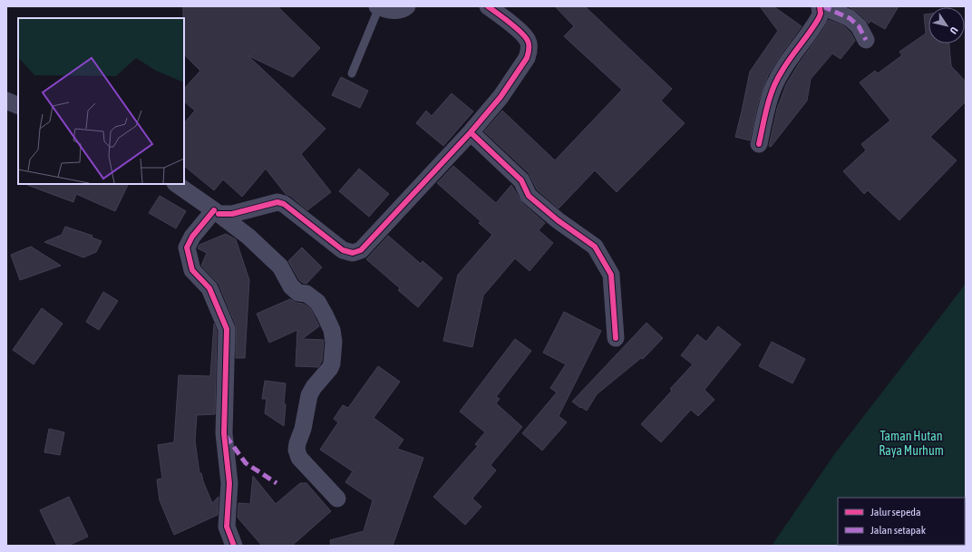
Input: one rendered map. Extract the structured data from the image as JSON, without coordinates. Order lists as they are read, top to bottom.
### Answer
{
  "parks": ["Taman Hutan Raya Murhum"],
  "legend": ["Jalur sepeda", "Jalan setapak"],
  "north": "bottom right"
}
